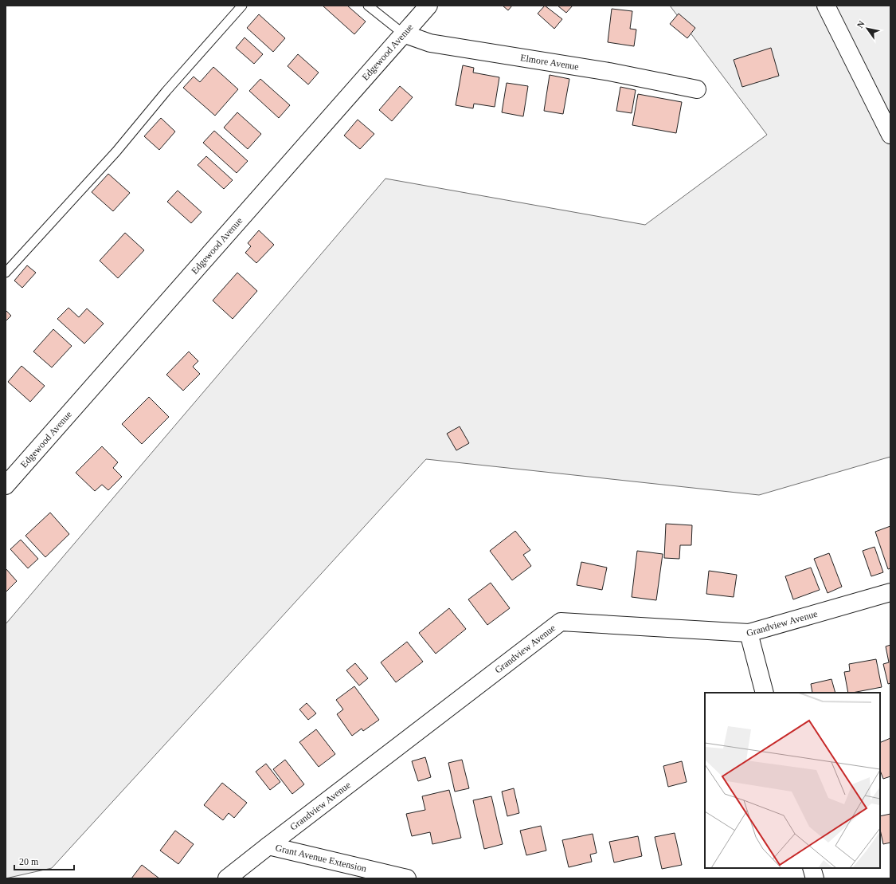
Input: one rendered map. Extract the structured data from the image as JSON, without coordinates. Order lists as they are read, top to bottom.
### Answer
{
  "streets": {
    "street": [
      "Edgewood Avenue",
      "Elmore Avenue",
      "Grandview Avenue",
      "Grant Avenue Extension"
    ]
  },
  "crossings": [
    ["Edgewood Avenue", "Elmore Avenue"],
    ["Grandview Avenue", "Grant Avenue Extension"]
  ],
  "scale_bar": "20 m",
  "north": "top left"
}
